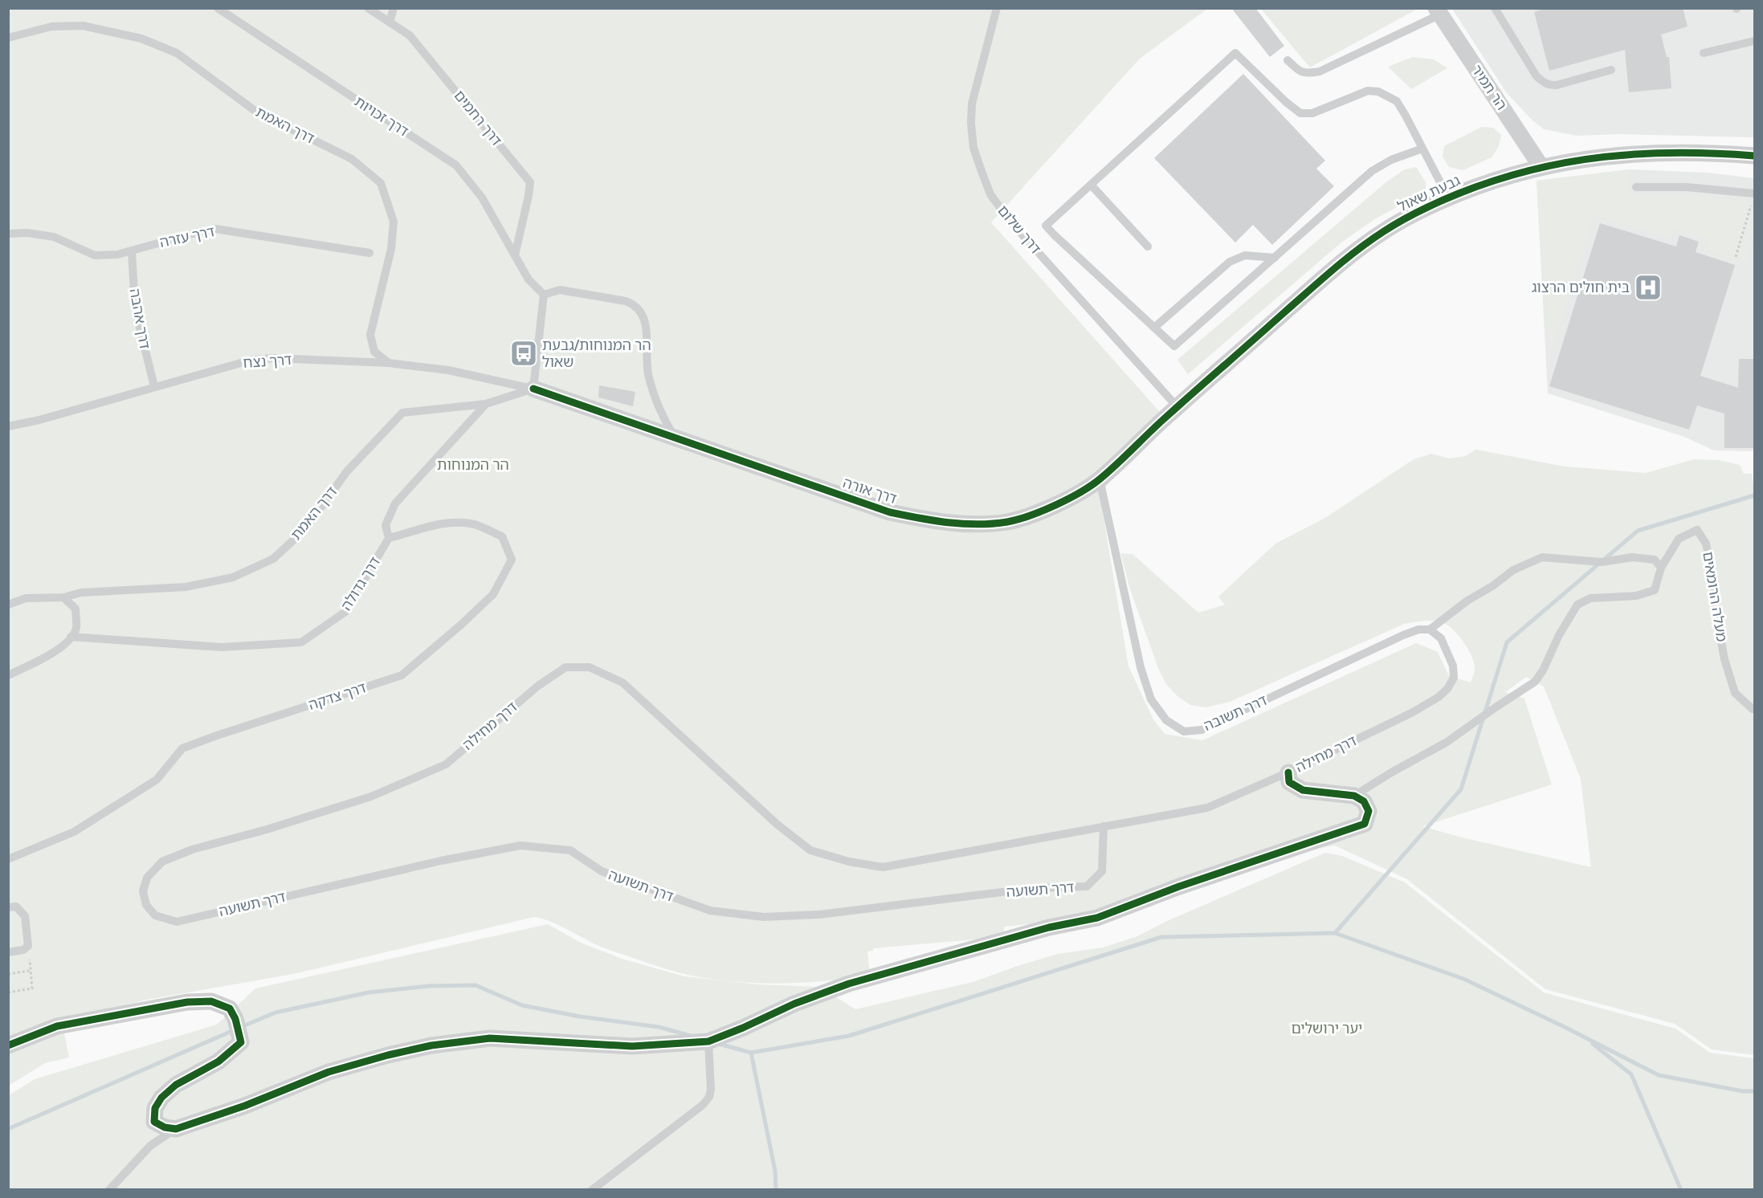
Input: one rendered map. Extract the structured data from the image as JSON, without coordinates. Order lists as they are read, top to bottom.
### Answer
{
  "streets": {
    "street": ["הר תמיר", "גבעת שאול", "דרך אורה"],
    "lane": [
      "דרך זכויות",
      "דרך רחמים",
      "דרך האמת",
      "דרך שלום",
      "דרך עזרה",
      "דרך אהבה",
      "דרך נצח",
      "דרך גדולה",
      "מעלה הרומאים",
      "דרך צדקה",
      "דרך תשובה",
      "דרך מחילה",
      "דרך תשועה"
    ]
  },
  "crossings": [
    ["הר תמיר", "גבעת שאול"],
    ["דרך זכויות", "דרך רחמים"],
    ["דרך האמת", "דרך נצח"],
    ["דרך האמת", "דרך גדולה"],
    ["גבעת שאול", "דרך שלום"],
    ["גבעת שאול", "דרך אורה"],
    ["דרך שלום", "דרך אורה"],
    ["דרך עזרה", "דרך אהבה"],
    ["דרך אהבה", "דרך נצח"],
    ["דרך נצח", "דרך אורה"],
    ["דרך נצח", "דרך גדולה"],
    ["דרך אורה", "דרך גדולה"],
    ["דרך אורה", "דרך תשובה"],
    ["דרך גדולה", "דרך צדקה"],
    ["דרך תשובה", "דרך מחילה"],
    ["דרך מחילה", "דרך תשועה"]
  ],
  "parks": ["הר המנוחות", "יער ירושלים"],
  "places": {
    "hospital": ["בית חולים הרצוג"],
    "bus stop": ["הר המנוחות/גבעת שאול"]
  }
}
